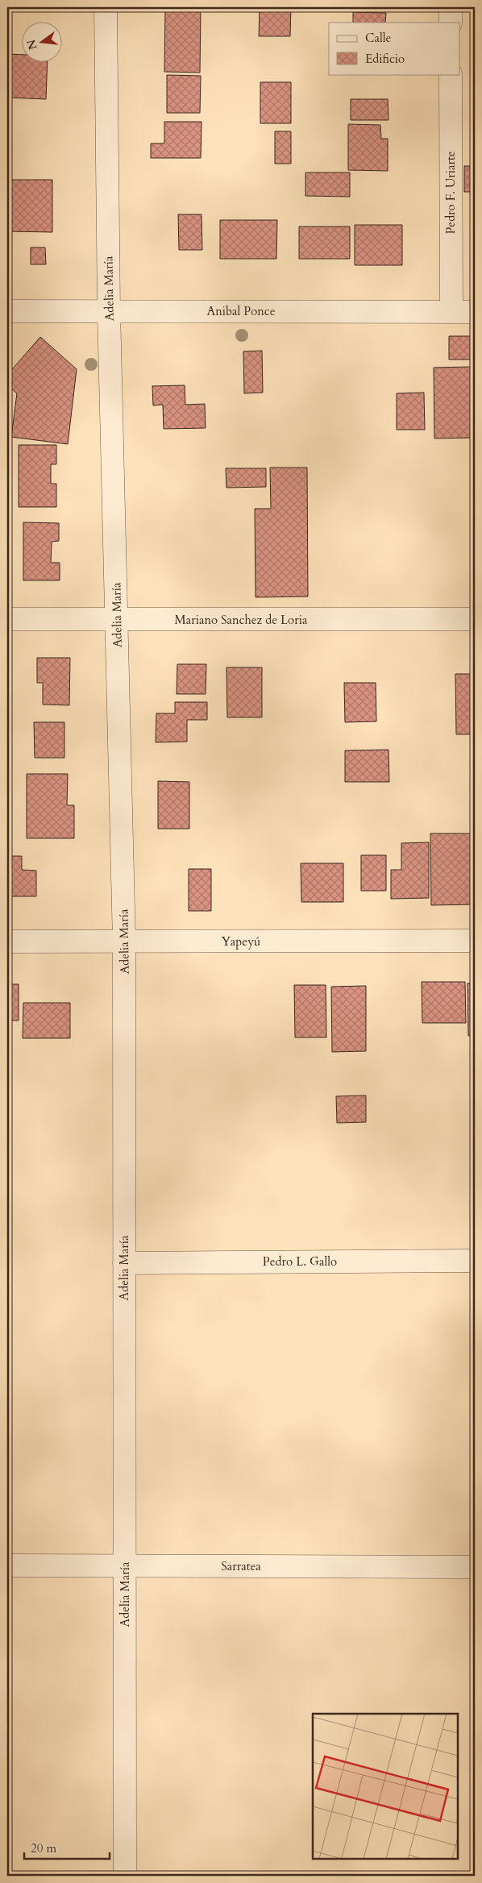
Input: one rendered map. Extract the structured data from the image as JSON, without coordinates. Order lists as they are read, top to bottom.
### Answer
{
  "streets": {
    "street": [
      "Pedro F. Uriarte",
      "Adelia María",
      "Anibal Ponce",
      "Mariano Sanchez de Loria",
      "Yapeyú",
      "Pedro L. Gallo",
      "Sarratea"
    ]
  },
  "crossings": [
    ["Pedro F. Uriarte", "Anibal Ponce"],
    ["Adelia María", "Anibal Ponce"],
    ["Adelia María", "Mariano Sanchez de Loria"],
    ["Adelia María", "Yapeyú"],
    ["Adelia María", "Pedro L. Gallo"],
    ["Adelia María", "Sarratea"]
  ],
  "legend": ["Calle", "Edificio"],
  "scale_bar": "20 m",
  "north": "left"
}
